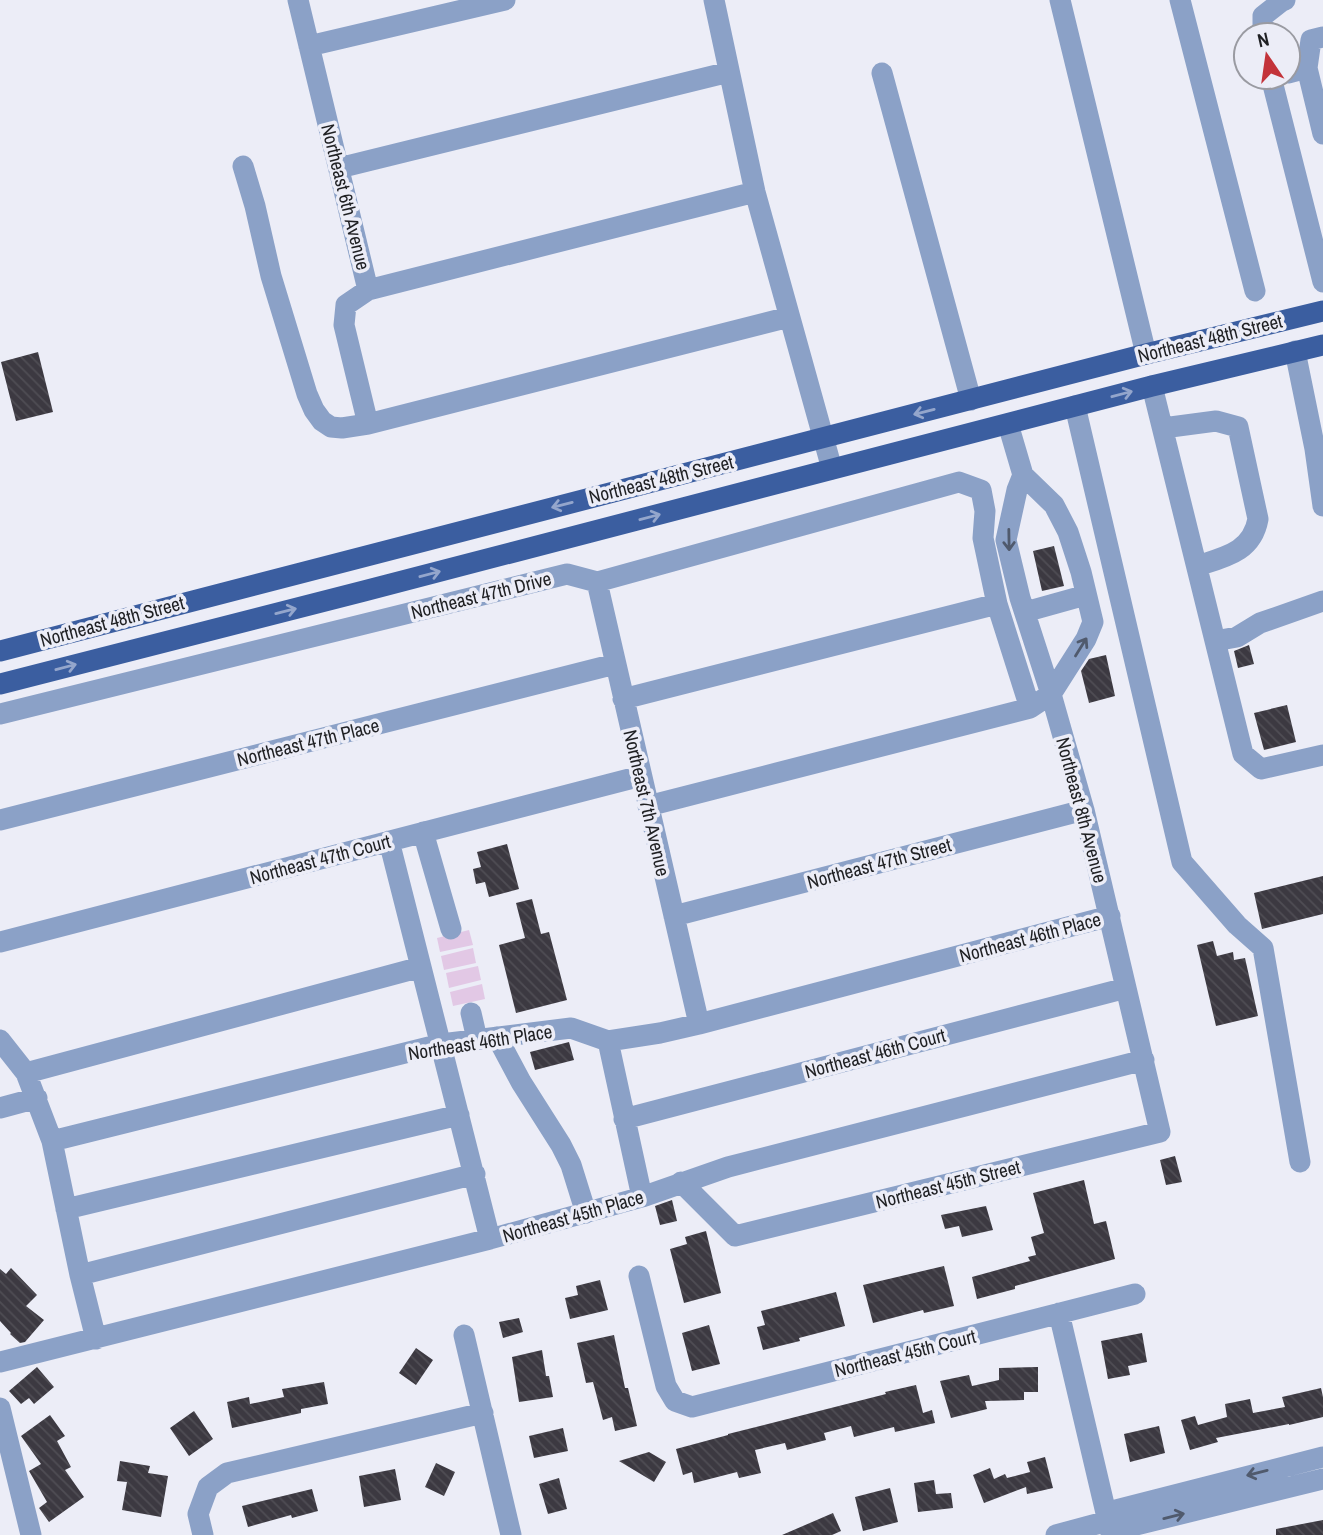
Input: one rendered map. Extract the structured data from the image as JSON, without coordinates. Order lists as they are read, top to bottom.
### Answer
{
  "streets": {
    "main road": ["Northeast 48th Street"],
    "street": [
      "Northeast 6th Avenue",
      "Northeast 47th Drive",
      "Northeast 47th Place",
      "Northeast 7th Avenue",
      "Northeast 8th Avenue",
      "Northeast 47th Court",
      "Northeast 47th Street",
      "Northeast 46th Place",
      "Northeast 46th Court",
      "Northeast 45th Street",
      "Northeast 45th Place",
      "Northeast 45th Court"
    ]
  },
  "crossings": [
    ["Northeast 47th Drive", "Northeast 7th Avenue"],
    ["Northeast 47th Place", "Northeast 7th Avenue"],
    ["Northeast 7th Avenue", "Northeast 47th Court"],
    ["Northeast 7th Avenue", "Northeast 47th Street"],
    ["Northeast 7th Avenue", "Northeast 46th Place"],
    ["Northeast 8th Avenue", "Northeast 47th Street"],
    ["Northeast 8th Avenue", "Northeast 46th Place"],
    ["Northeast 8th Avenue", "Northeast 46th Court"],
    ["Northeast 8th Avenue", "Northeast 45th Street"],
    ["Northeast 8th Avenue", "Northeast 45th Place"],
    ["Northeast 45th Street", "Northeast 45th Place"]
  ],
  "north": "top"
}
